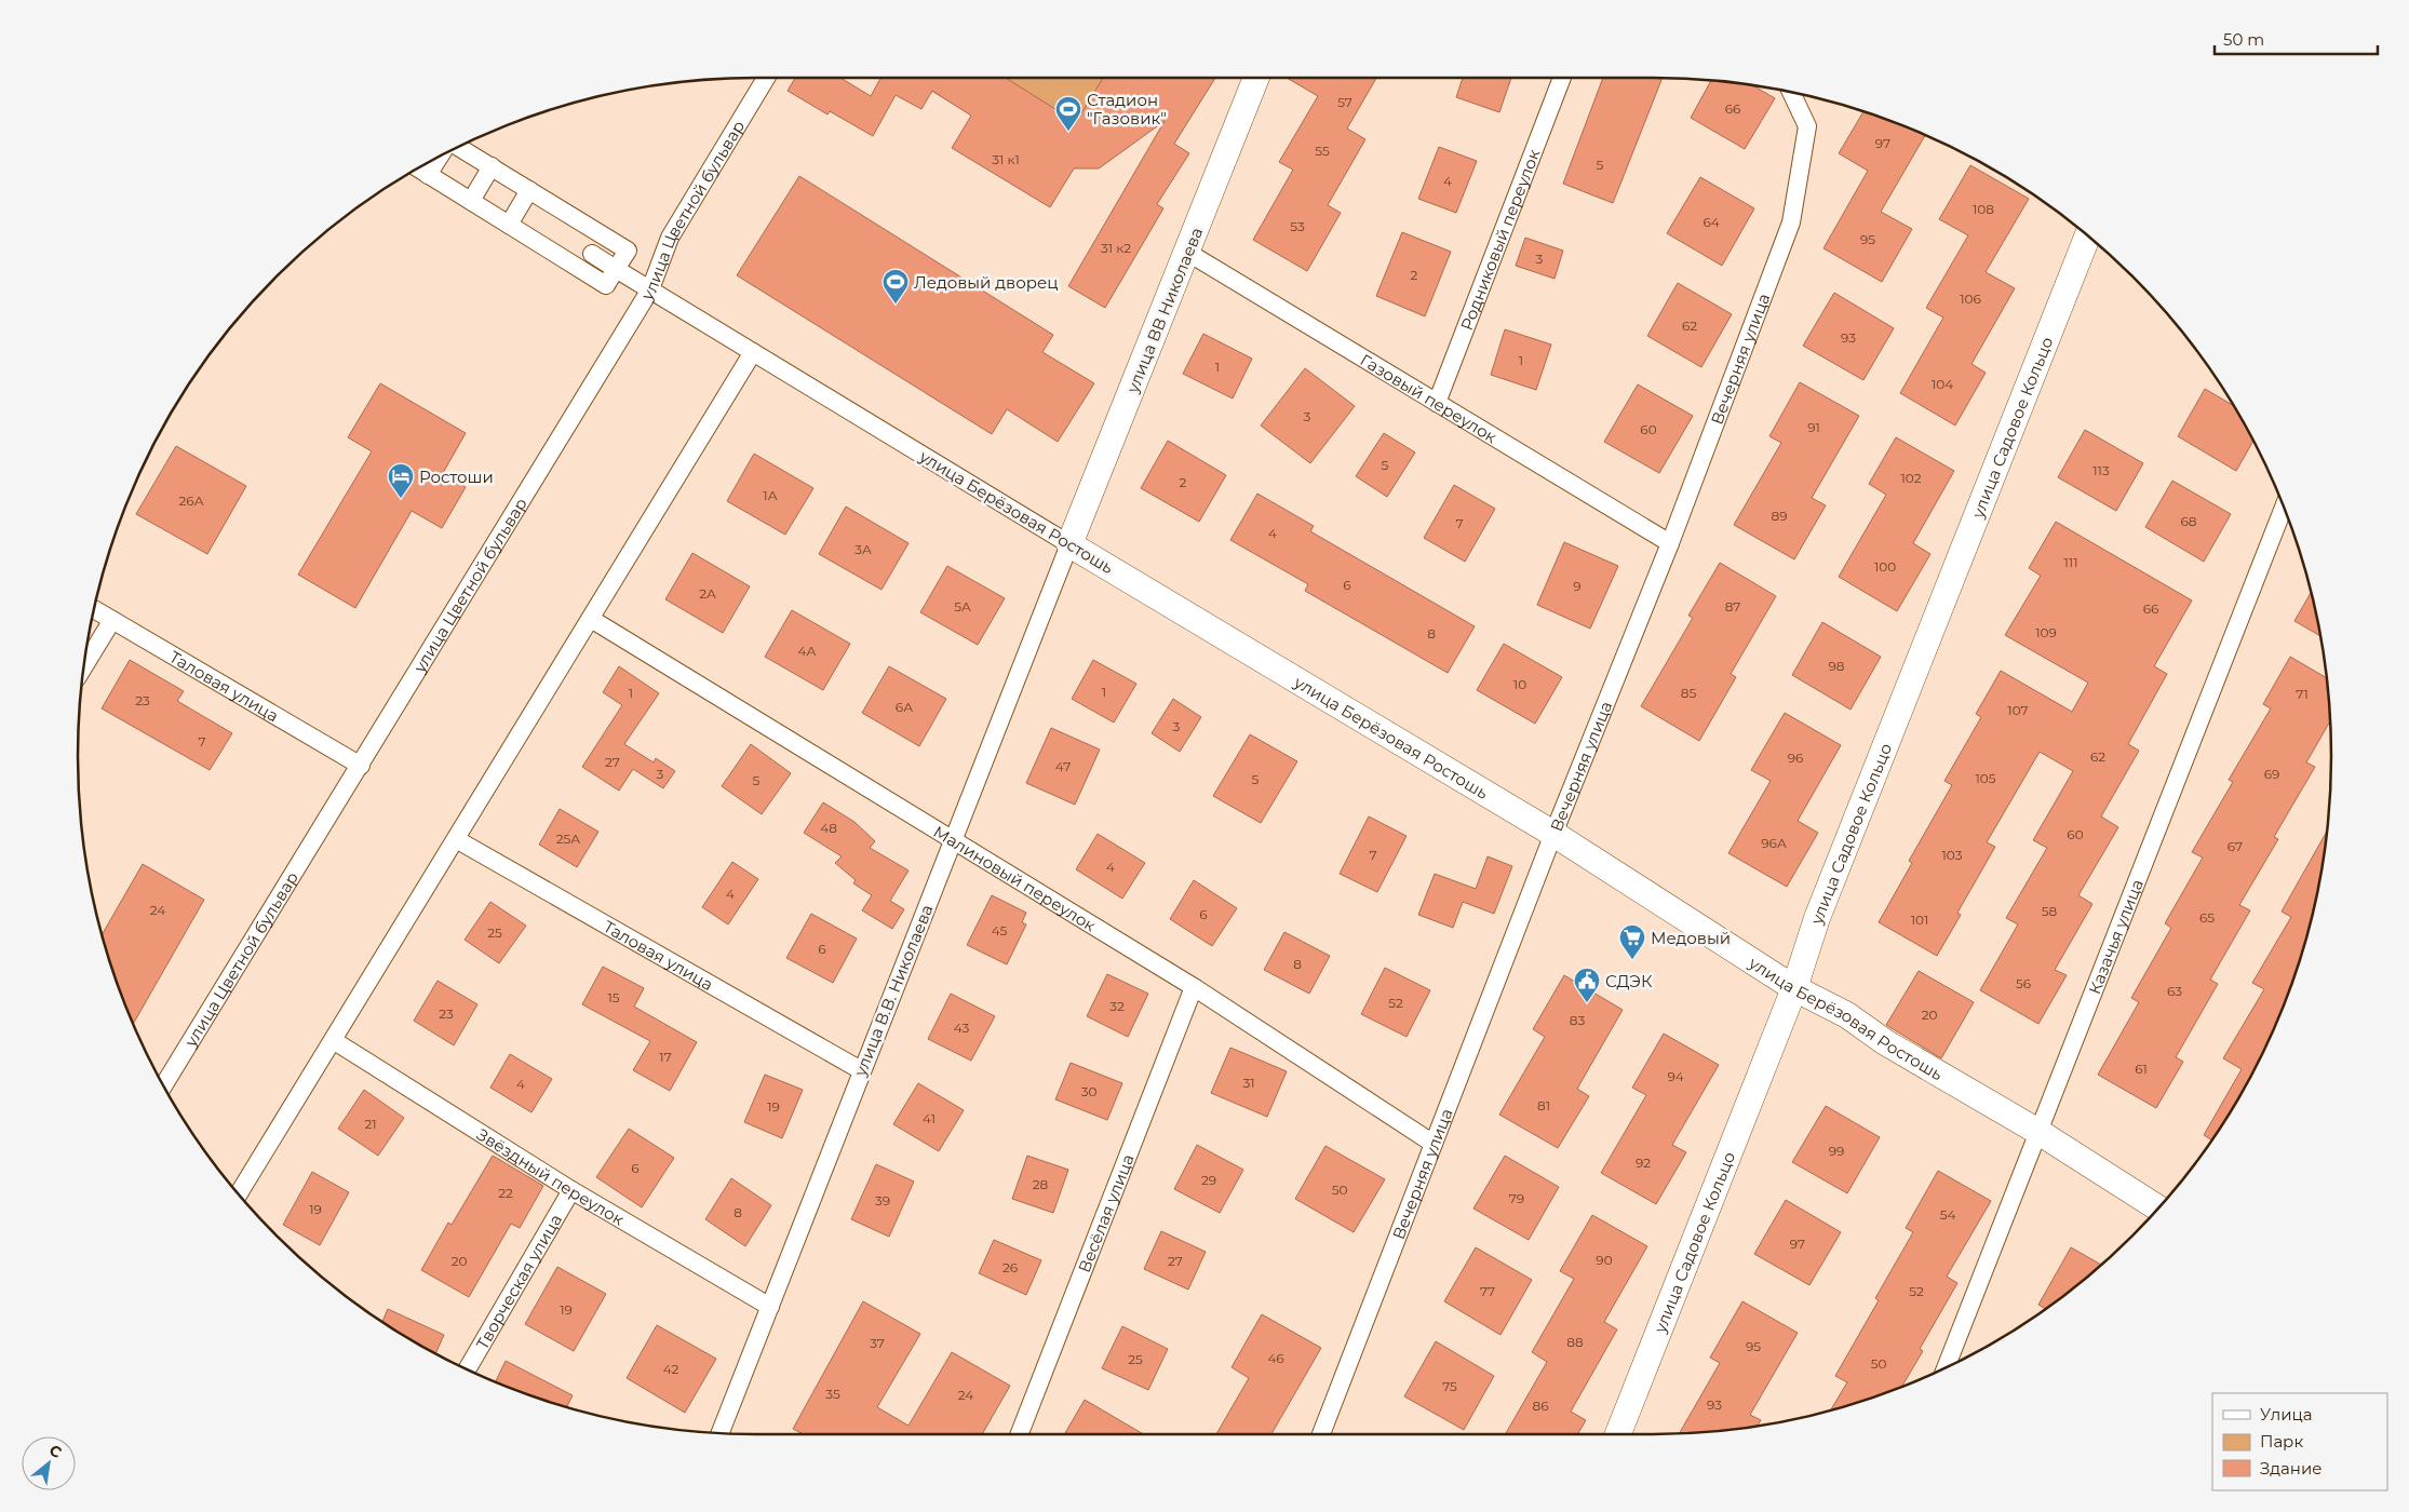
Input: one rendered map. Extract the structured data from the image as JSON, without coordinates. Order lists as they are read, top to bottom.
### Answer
{
  "streets": {
    "street": [
      "улица Цветной бульвар",
      "Родниковый переулок",
      "улица ВВ Николаева",
      "Вечерняя улица",
      "Газовый переулок",
      "улица Садовое Кольцо",
      "улица Берёзовая Ростошь",
      "Таловая улица",
      "Малиновый переулок",
      "Казачья улица",
      "улица В.В. Николаева",
      "Звёздный переулок",
      "Весёлая улица",
      "Творческая улица"
    ]
  },
  "crossings": [
    ["улица Цветной бульвар", "улица Берёзовая Ростошь"],
    ["улица Цветной бульвар", "Таловая улица"],
    ["Родниковый переулок", "Газовый переулок"],
    ["улица ВВ Николаева", "Газовый переулок"],
    ["улица ВВ Николаева", "улица Берёзовая Ростошь"],
    ["улица ВВ Николаева", "улица В.В. Николаева"],
    ["Вечерняя улица", "Газовый переулок"],
    ["Вечерняя улица", "улица Берёзовая Ростошь"],
    ["Вечерняя улица", "Малиновый переулок"],
    ["улица Садовое Кольцо", "улица Берёзовая Ростошь"],
    ["улица Берёзовая Ростошь", "Казачья улица"],
    ["улица Берёзовая Ростошь", "улица В.В. Николаева"],
    ["Таловая улица", "улица В.В. Николаева"],
    ["Малиновый переулок", "улица В.В. Николаева"],
    ["Малиновый переулок", "Весёлая улица"],
    ["улица В.В. Николаева", "Звёздный переулок"],
    ["Звёздный переулок", "Творческая улица"]
  ],
  "places": {
    "sports": ["Стадион \"Газовик\"", "Ледовый дворец"],
    "hotel": ["Ростоши"],
    "supermarket": ["Медовый"],
    "public building": ["СДЭК"]
  },
  "house_numbers": [
    "57",
    "66",
    "97",
    "55",
    "31 к1",
    "5",
    "4",
    "108",
    "64",
    "53",
    "95",
    "31 к2",
    "3",
    "2",
    "106",
    "62",
    "93",
    "1",
    "1",
    "104",
    "3",
    "91",
    "60",
    "5",
    "113",
    "102",
    "2",
    "1А",
    "26А",
    "89",
    "68",
    "7",
    "4",
    "3А",
    "111",
    "100",
    "6",
    "9",
    "2А",
    "5А",
    "87",
    "66",
    "109",
    "8",
    "4А",
    "98",
    "10",
    "1",
    "1",
    "85",
    "71",
    "23",
    "6А",
    "107",
    "3",
    "7",
    "62",
    "96",
    "27",
    "47",
    "3",
    "69",
    "105",
    "5",
    "5",
    "48",
    "60",
    "25А",
    "96А",
    "67",
    "7",
    "103",
    "4",
    "4",
    "24",
    "58",
    "6",
    "65",
    "101",
    "45",
    "25",
    "6",
    "8",
    "56",
    "63",
    "15",
    "52",
    "32",
    "23",
    "20",
    "83",
    "43",
    "17",
    "61",
    "94",
    "31",
    "4",
    "30",
    "81",
    "19",
    "41",
    "21",
    "99",
    "92",
    "6",
    "29",
    "28",
    "50",
    "22",
    "79",
    "39",
    "19",
    "8",
    "54",
    "97",
    "90",
    "20",
    "27",
    "26",
    "77",
    "52",
    "19",
    "88",
    "37",
    "95",
    "46",
    "25",
    "50",
    "42",
    "75",
    "35",
    "24",
    "93",
    "86"
  ],
  "legend": ["Улица", "Парк", "Здание"],
  "scale_bar": "50 m",
  "north": "top right"
}
